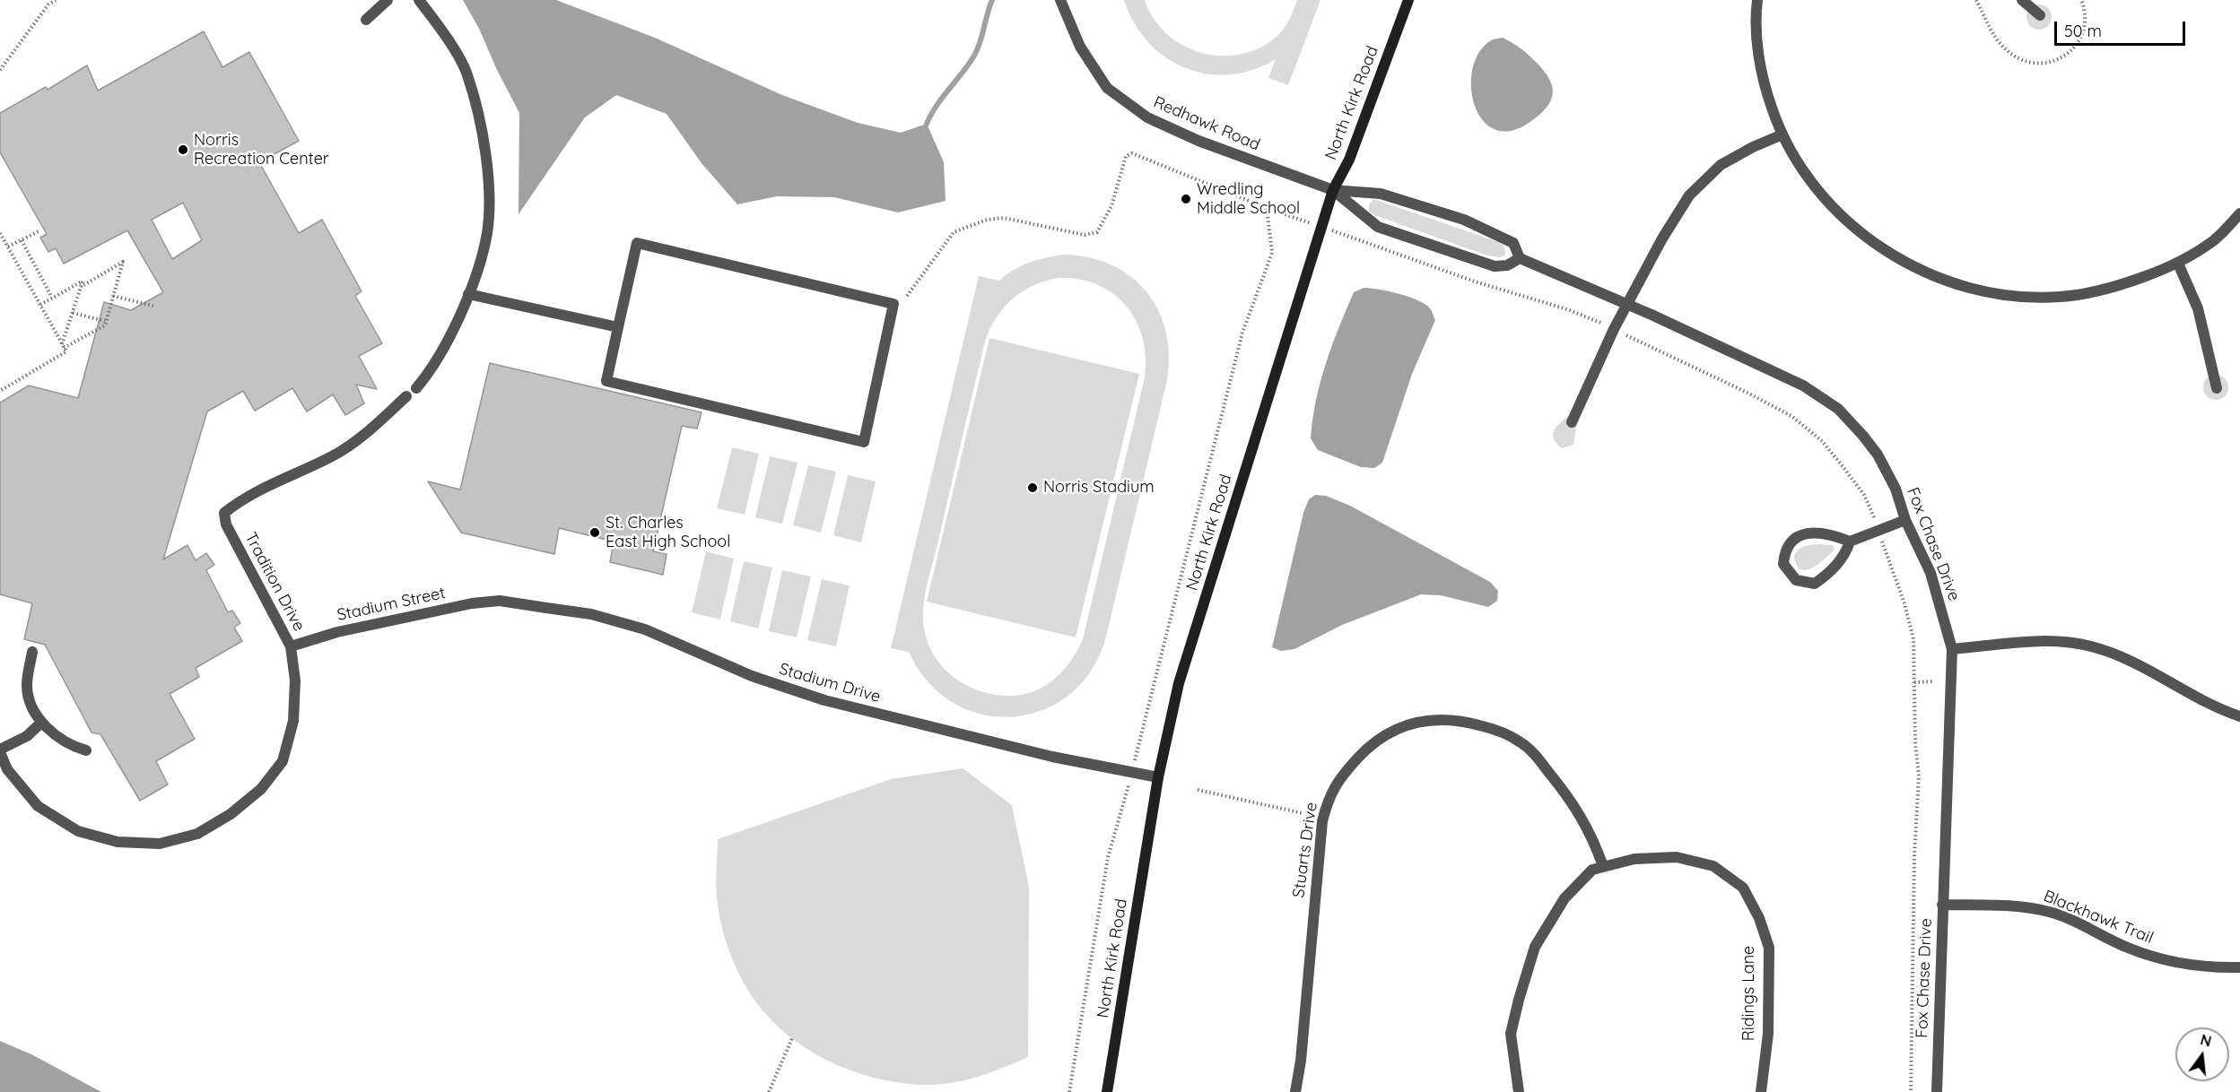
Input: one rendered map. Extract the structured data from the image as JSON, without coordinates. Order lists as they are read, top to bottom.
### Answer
{
  "streets": {
    "main road": ["North Kirk Road"],
    "street": [
      "Redhawk Road",
      "Fox Chase Drive",
      "Tradition Drive",
      "Stadium Street",
      "Stadium Drive",
      "Stuarts Drive",
      "Blackhawk Trail",
      "Ridings Lane"
    ]
  },
  "crossings": [
    ["North Kirk Road", "Redhawk Road"],
    ["North Kirk Road", "Fox Chase Drive"],
    ["North Kirk Road", "Stadium Drive"],
    ["Redhawk Road", "Fox Chase Drive"],
    ["Fox Chase Drive", "Blackhawk Trail"],
    ["Tradition Drive", "Stadium Street"],
    ["Stadium Street", "Stadium Drive"],
    ["Stuarts Drive", "Ridings Lane"]
  ],
  "places": [
    "Norris Recreation Center",
    "Wredling Middle School",
    "Norris Stadium",
    "St. Charles East High School"
  ],
  "scale_bar": "50 m",
  "north": "top"
}
